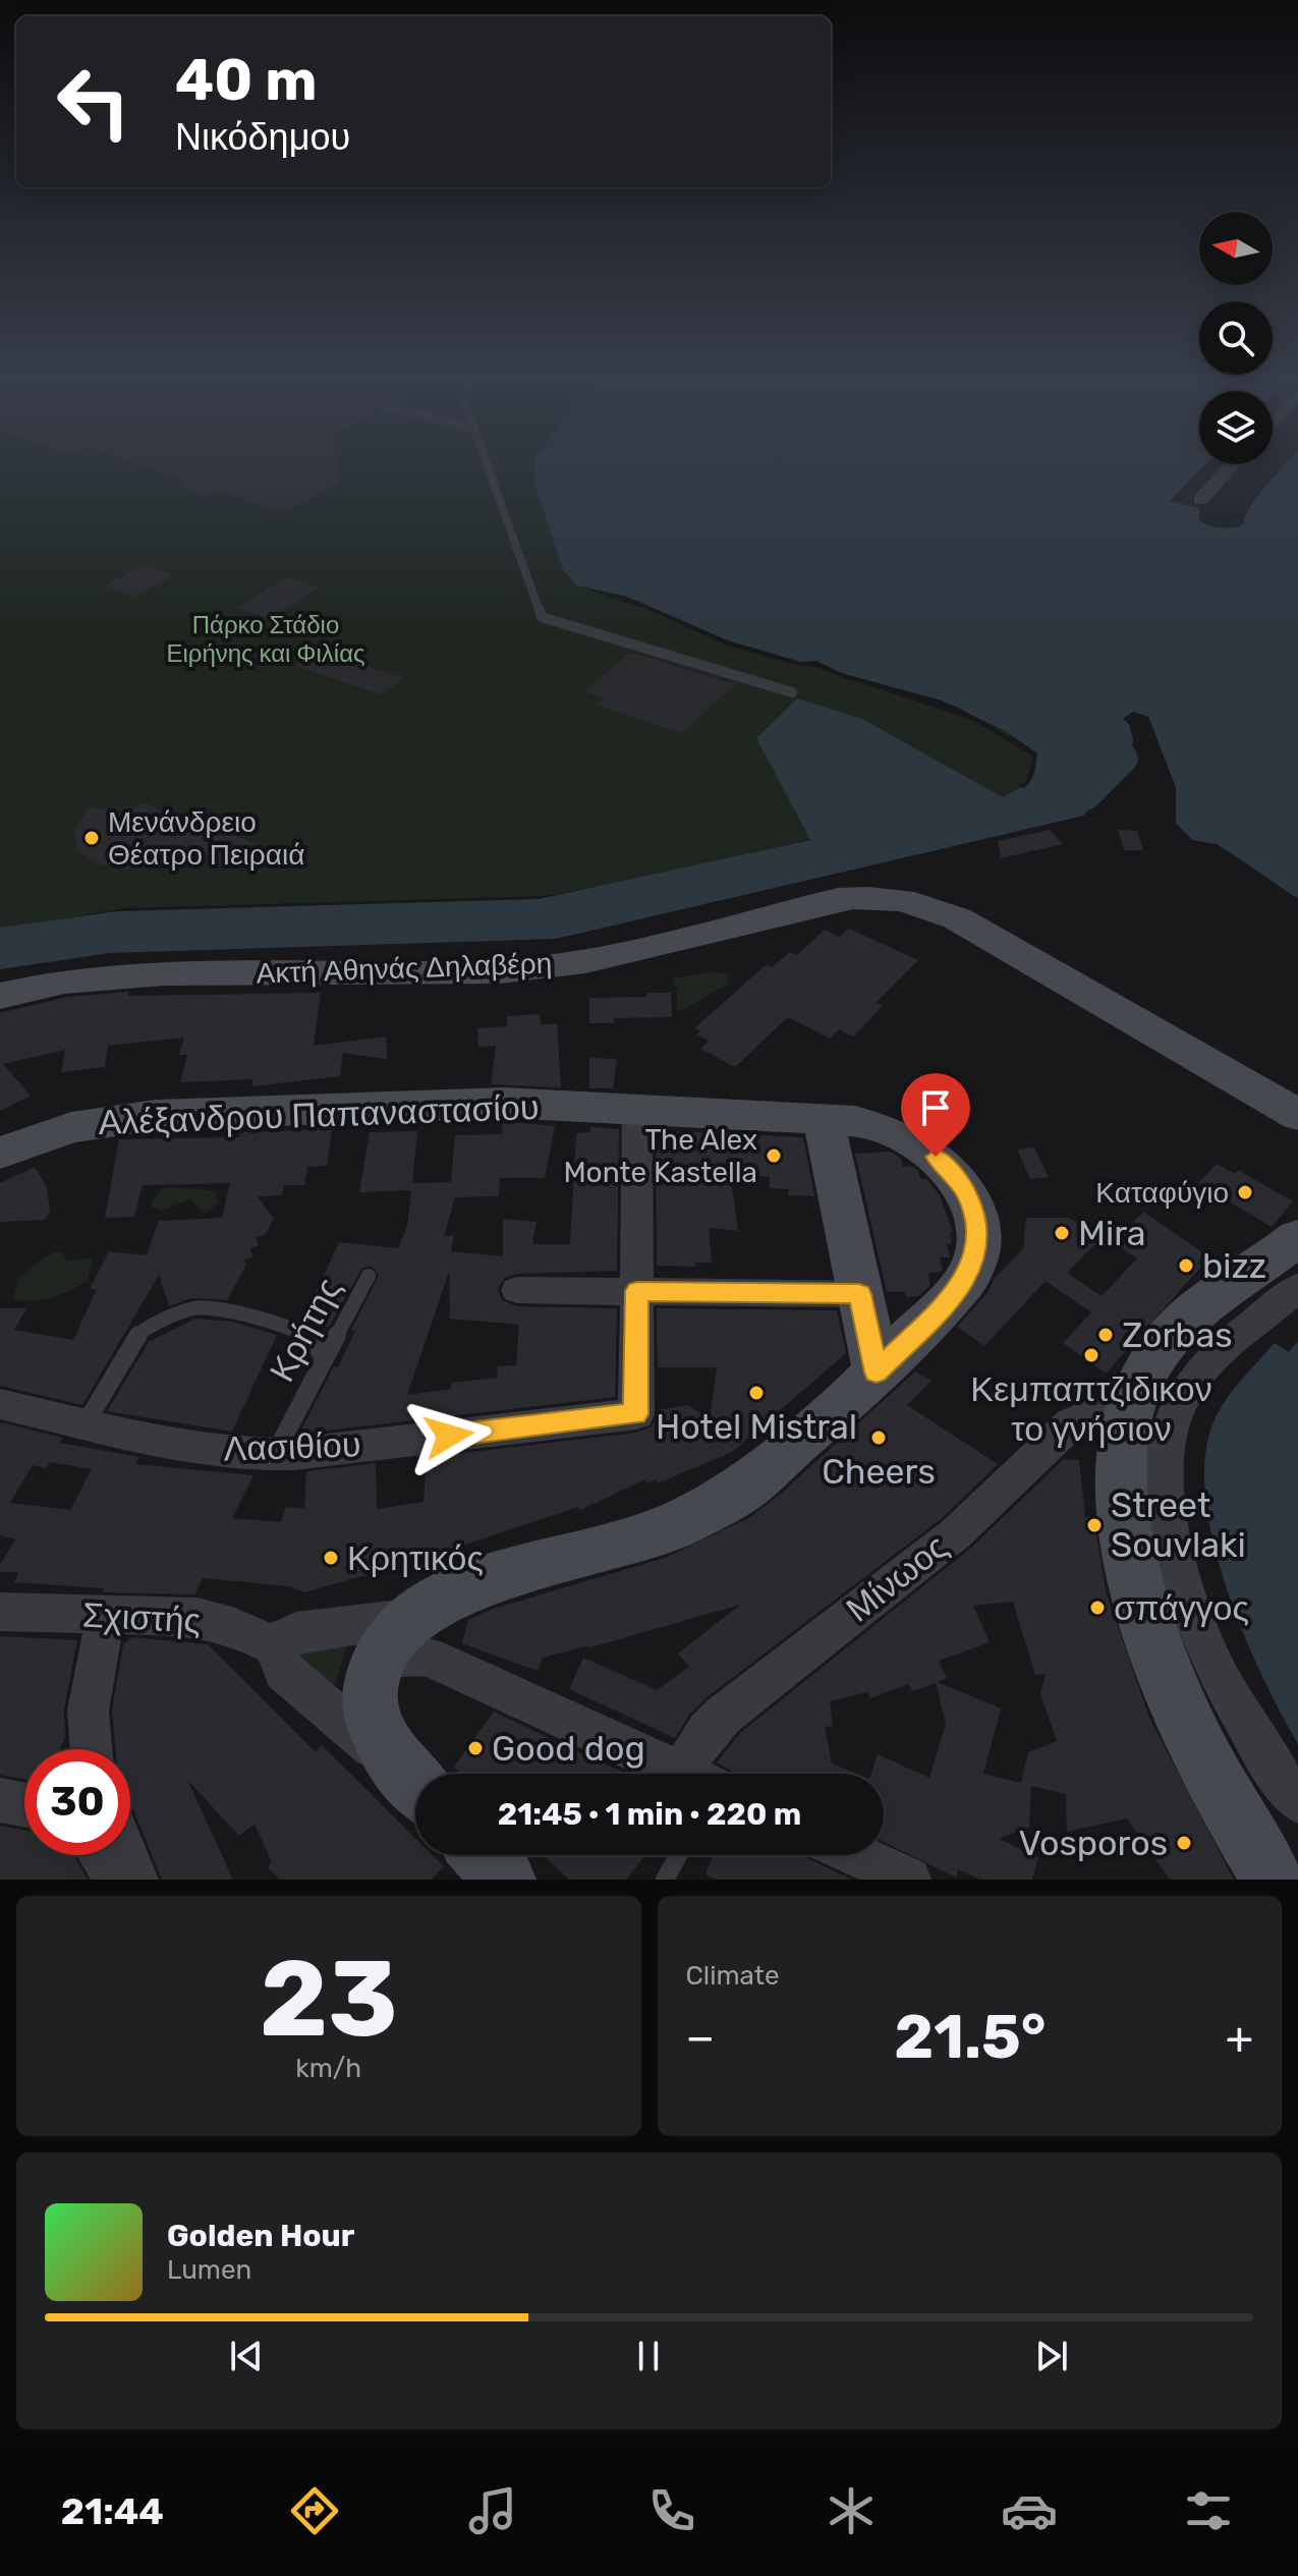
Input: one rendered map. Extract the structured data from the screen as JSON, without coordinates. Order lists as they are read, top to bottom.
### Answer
{
  "streets": {
    "street": [
      "Ακτή Αθηνάς Δηλαβέρη",
      "Αλέξανδρου Παπαναστασίου",
      "Λασιθίου",
      "Μίνωος",
      "Σχιστής"
    ],
    "lane": ["Κρήτης"]
  },
  "crossings": [
    ["Κρήτης", "Λασιθίου"]
  ],
  "parks": ["Πάρκο Στάδιο Ειρήνης και Φιλίας"],
  "places": [
    "Μενάνδρειο Θέατρο Πειραιά",
    "The Alex Monte Kastella",
    "Καταφύγιο",
    "Mira",
    "bizz",
    "Zorbas",
    "Κεμπαπτζιδικον το γνήσιον",
    "Hotel Mistral",
    "Cheers",
    "Street Souvlaki",
    "Κρητικός",
    "σπάγγος",
    "Good dog",
    "Vosporos"
  ],
  "north": "left",
  "page": {
    "turn": ["40 m", "Νικόδημου"],
    "limit": "30",
    "trip": "21:45 · 1 min · 220 m",
    "tile": [
      ["23", "km/h"],
      "Climate"
    ],
    "heat": ["−", "21.5°", "+"],
    "song": ["Golden Hour", "Lumen"],
    "tabs": "21:44"
  }
}
